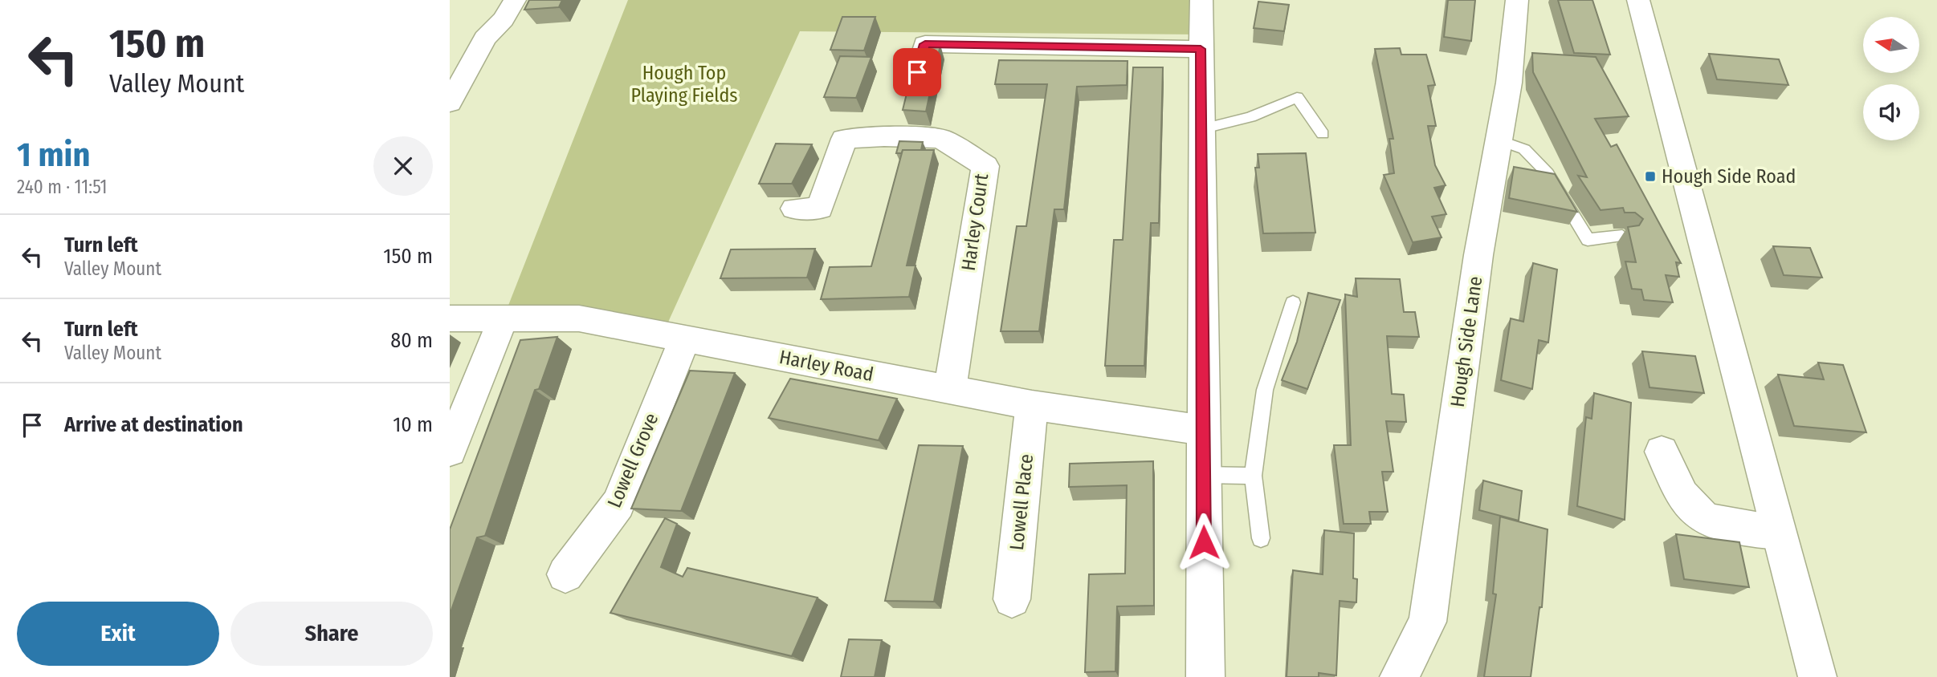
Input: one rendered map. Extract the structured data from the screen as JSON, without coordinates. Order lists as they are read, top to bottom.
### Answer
{
  "streets": {
    "street": [
      "Harley Court",
      "Hough Side Lane",
      "Harley Road",
      "Lowell Grove",
      "Lowell Place"
    ]
  },
  "crossings": [
    ["Harley Court", "Harley Road"],
    ["Harley Road", "Lowell Grove"],
    ["Harley Road", "Lowell Place"]
  ],
  "parks": ["Hough Top Playing Fields"],
  "places": {
    "transit": ["Hough Side Road"]
  },
  "north": "left",
  "page": {
    "turn": ["150 m", "Valley Mount"],
    "heading": ["1 min", "240 m · 11:51"],
    "list": [
      {
        "name": "Turn left",
        "note": "Valley Mount",
        "value": "150 m"
      },
      {
        "name": "Turn left",
        "note": "Valley Mount",
        "value": "80 m"
      },
      {
        "name": "Arrive at destination",
        "value": "10 m"
      }
    ],
    "buttons": ["Exit", "Share"]
  }
}
